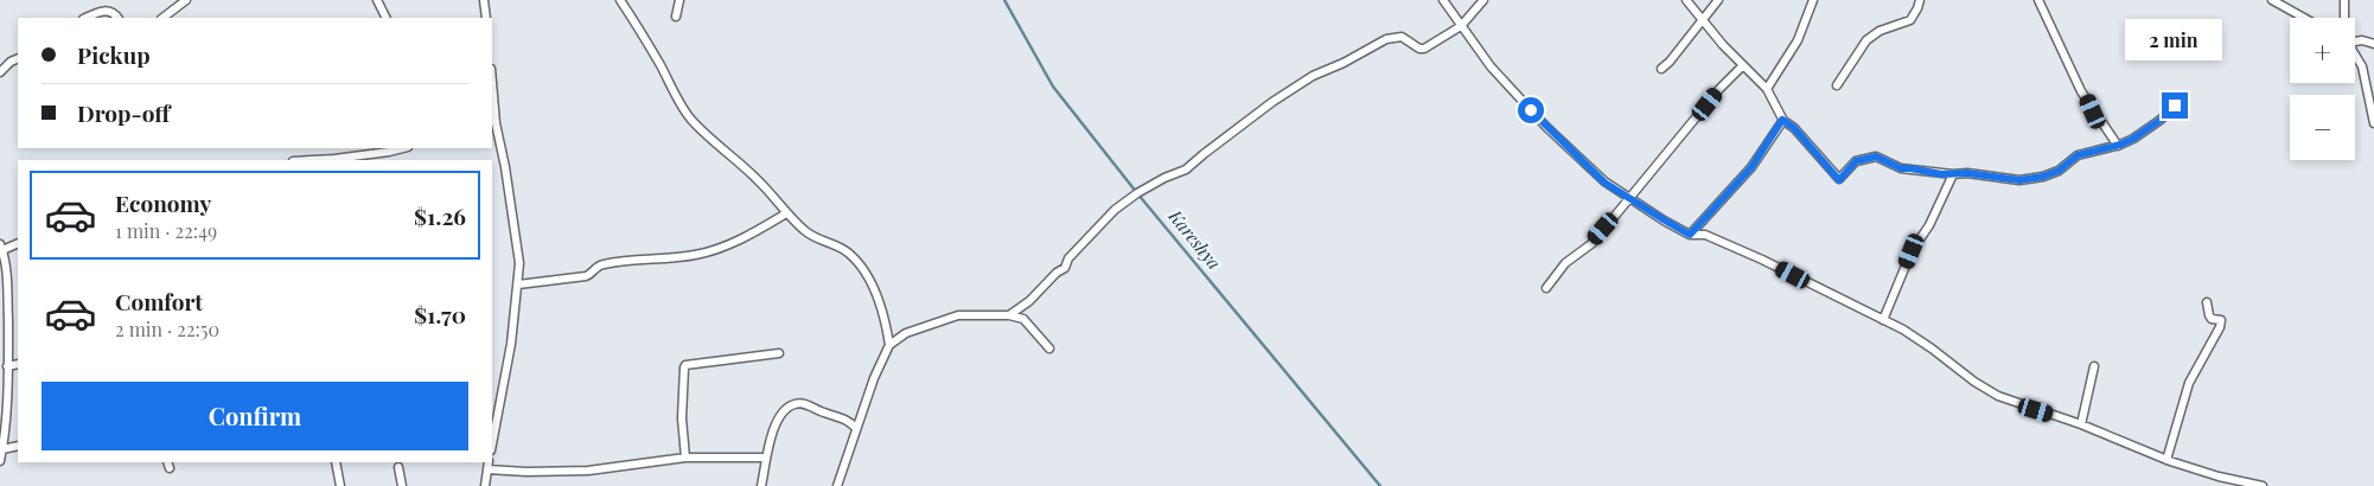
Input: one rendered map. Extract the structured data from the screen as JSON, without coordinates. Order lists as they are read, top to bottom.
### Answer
{
  "water": ["Kareshya"],
  "page": {
    "map_buttons": ["+", "−"],
    "banner": ["Pickup", "Drop-off"],
    "bubble": "2 min",
    "list": [
      {
        "name": "Economy",
        "note": "1 min · 22:49",
        "value": "$1.26"
      },
      {
        "name": "Comfort",
        "note": "2 min · 22:50",
        "value": "$1.70"
      }
    ],
    "buttons": "Confirm"
  }
}
